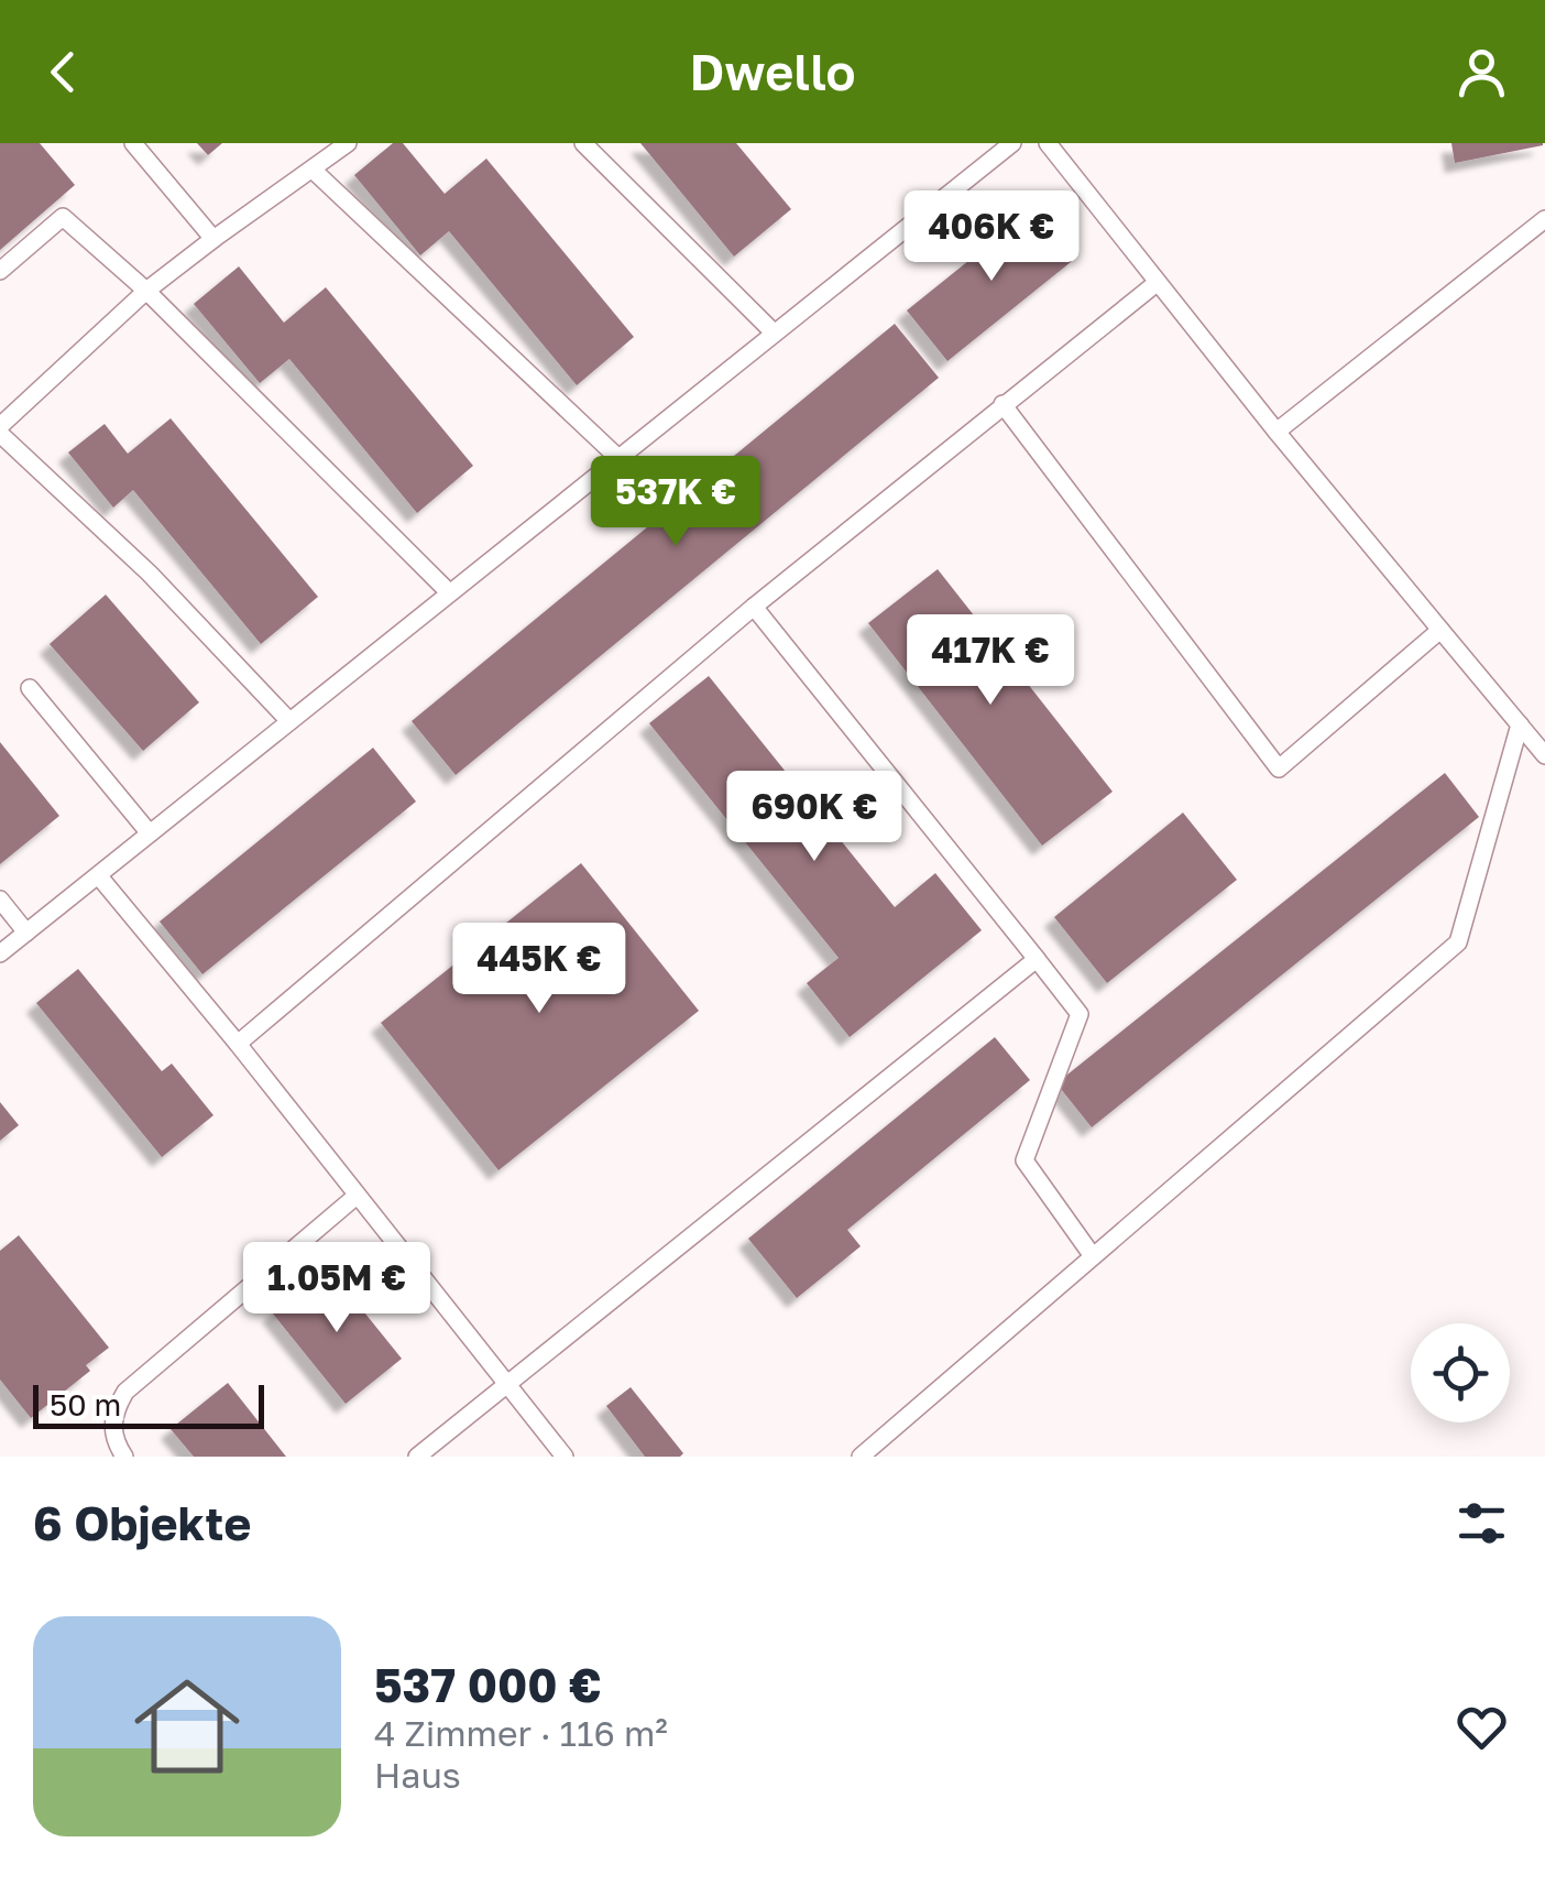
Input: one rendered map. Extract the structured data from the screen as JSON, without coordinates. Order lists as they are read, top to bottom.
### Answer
{
  "scale_bar": "50 m",
  "page": {
    "header": "Dwello",
    "price": [
      "406K €",
      "537K €",
      "417K €",
      "690K €",
      "445K €",
      "1.05M €"
    ],
    "scale": "50 m",
    "heading": "6 Objekte",
    "list": [
      {
        "name": "537 000 €",
        "note": "4 Zimmer · 116 m² · Haus"
      }
    ]
  }
}
